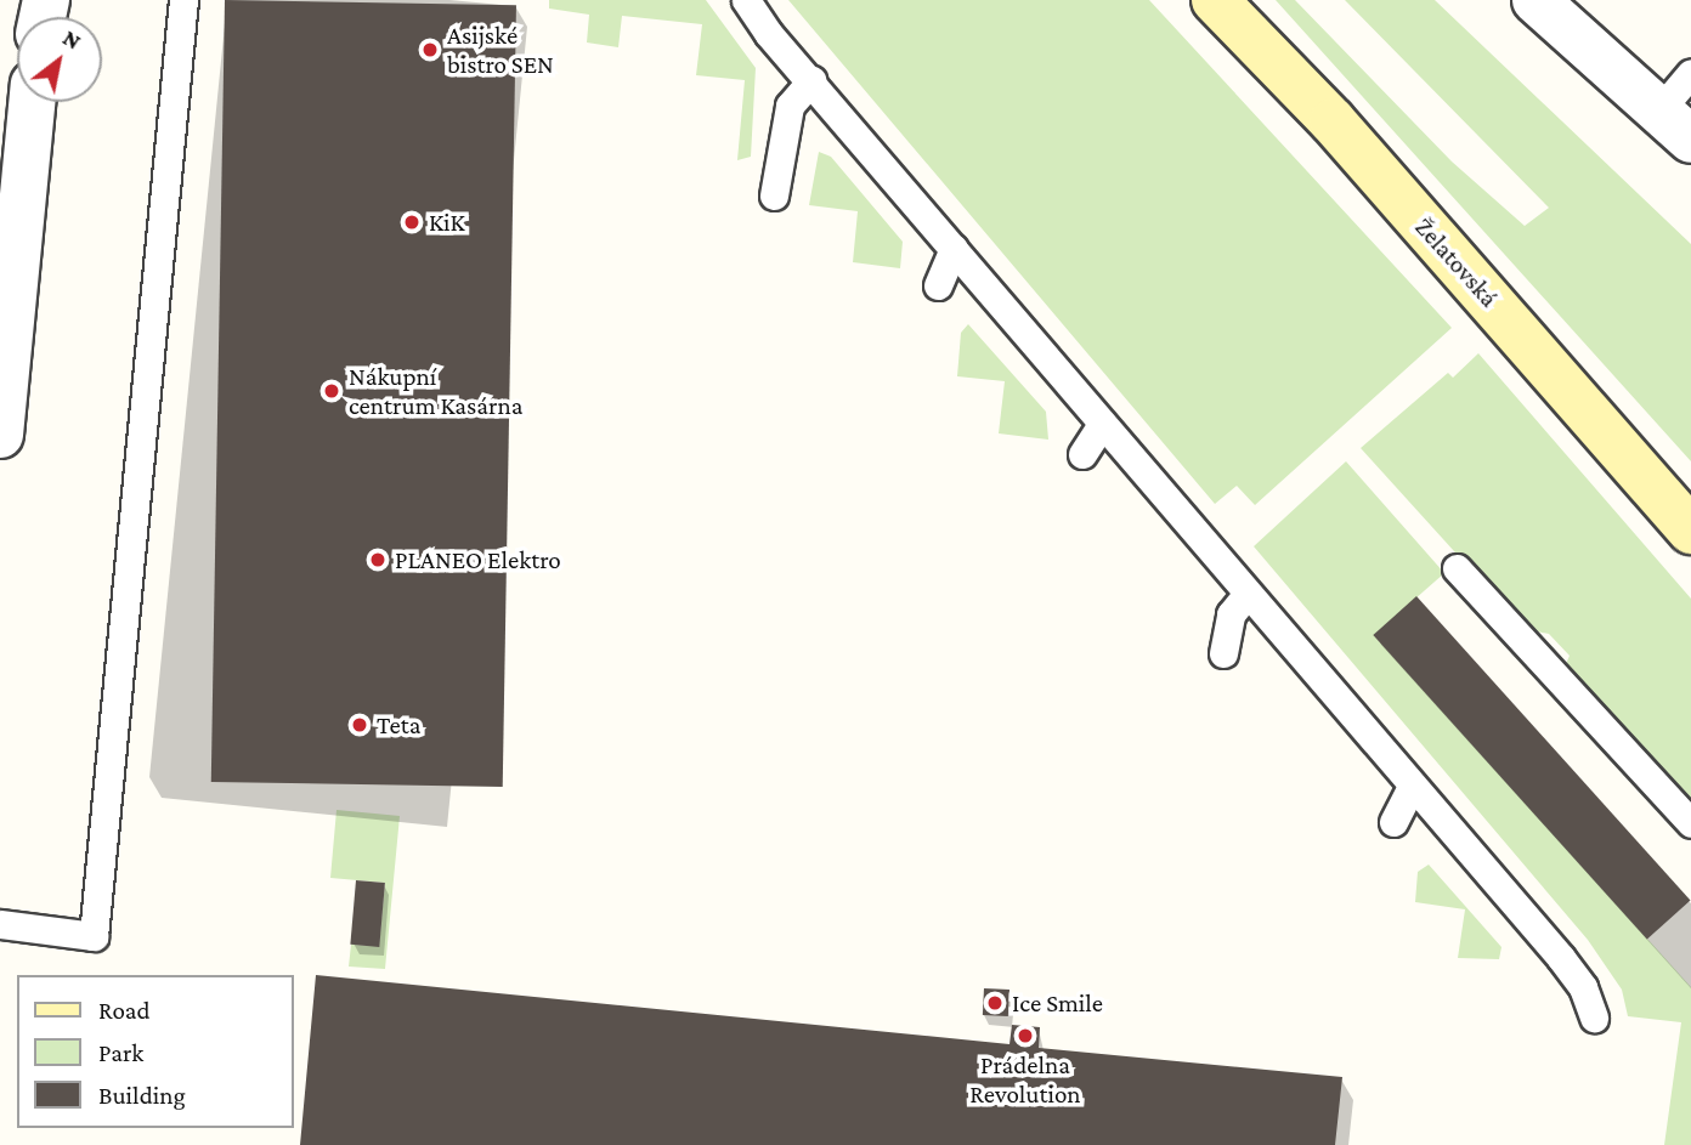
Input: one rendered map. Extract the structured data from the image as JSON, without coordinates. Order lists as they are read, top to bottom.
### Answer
{
  "streets": {
    "main road": ["Želatovská"]
  },
  "places": [
    "Asijské bistro SEN",
    "KiK",
    "Nákupní centrum Kasárna",
    "PLANEO Elektro",
    "Teta",
    "Ice Smile",
    "Prádelna Revolution"
  ],
  "legend": ["Road", "Park", "Building"],
  "north": "top right"
}
